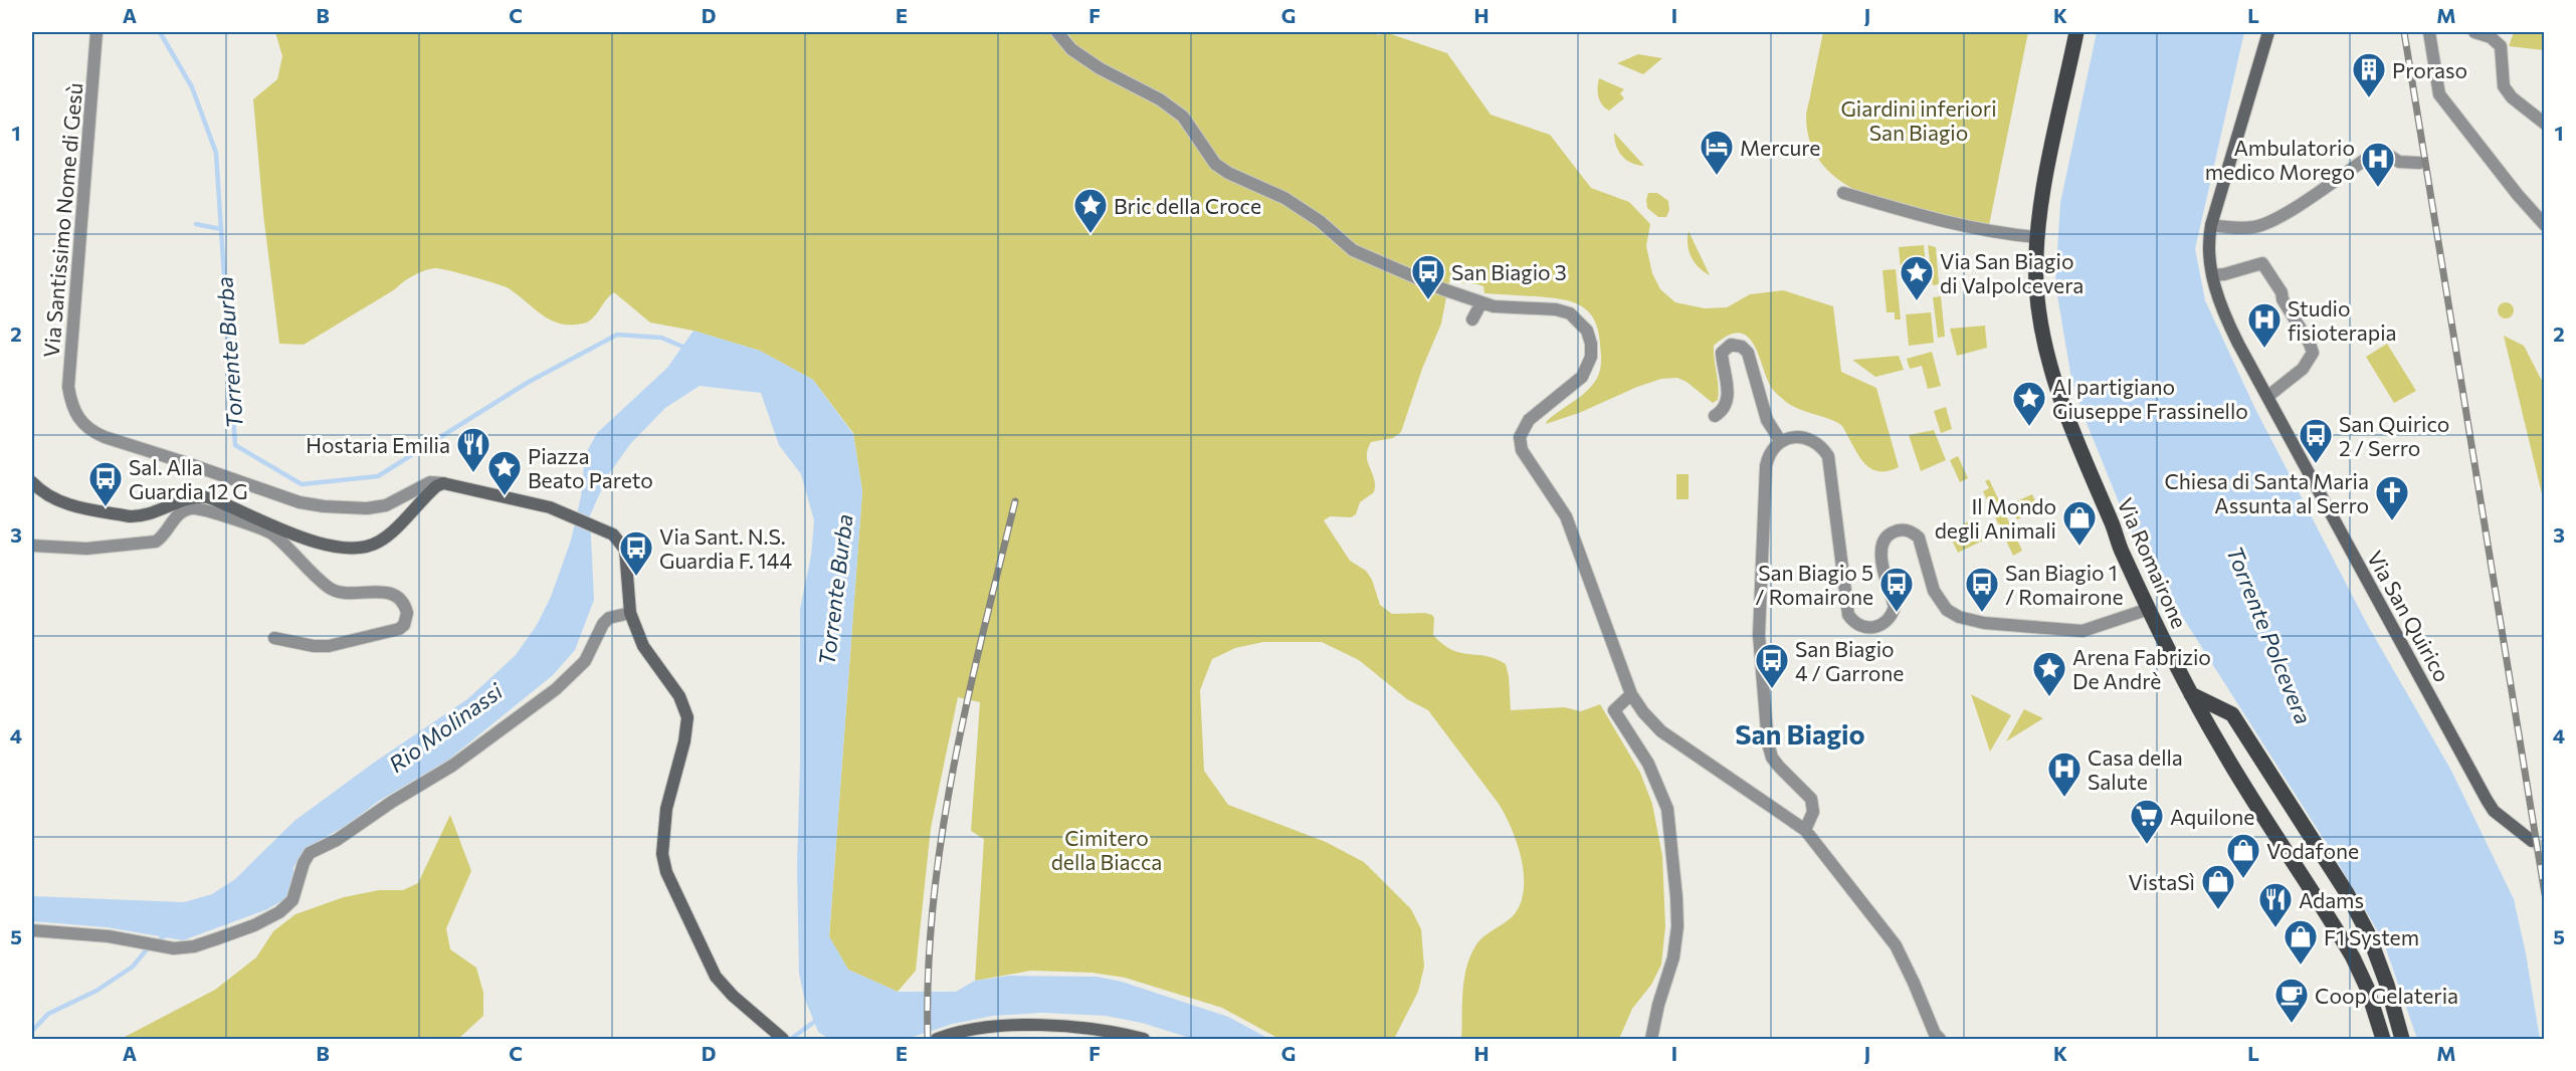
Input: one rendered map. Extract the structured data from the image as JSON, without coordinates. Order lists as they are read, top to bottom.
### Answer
{
  "streets": {
    "main road": ["Via Romairone", "Via San Quirico"],
    "street": ["Via Santissimo Nome di Gesù"]
  },
  "districts": ["San Biagio"],
  "water": ["Torrente Burba", "Torrente Polcevera", "Rio Molinassi"],
  "parks": ["Giardini inferiori San Biagio", "Cimitero della Biacca"],
  "places": {
    "building": ["Proraso"],
    "hotel": ["Mercure"],
    "hospital": ["Ambulatorio medico Morego", "Studio fisioterapia", "Casa della Salute"],
    "place": [
      "Bric della Croce",
      "Via San Biagio di Valpolcevera",
      "Al partigiano Giuseppe Frassinello",
      "Piazza Beato Pareto",
      "Arena Fabrizio De Andrè"
    ],
    "bus stop": [
      "San Biagio 3",
      "San Quirico 2 / Serro",
      "Sal. Alla Guardia 12 G",
      "Via Sant. N.S. Guardia F. 144",
      "San Biagio 5 / Romairone",
      "San Biagio 1 / Romairone",
      "San Biagio 4 / Garrone"
    ],
    "restaurant": ["Hostaria Emilia", "Adams"],
    "church": ["Chiesa di Santa Maria Assunta al Serro"],
    "shop": [
      "Il Mondo degli Animali",
      "Vodafone",
      "VistaSì",
      "F1 System"
    ],
    "supermarket": ["Aquilone"],
    "cafe": ["Coop Gelateria"]
  },
  "grid": {
    "columns": [
      "A",
      "B",
      "C",
      "D",
      "E",
      "F",
      "G",
      "H",
      "I",
      "J",
      "K",
      "L",
      "M"
    ],
    "rows": [
      "1",
      "2",
      "3",
      "4",
      "5"
    ]
  }
}
